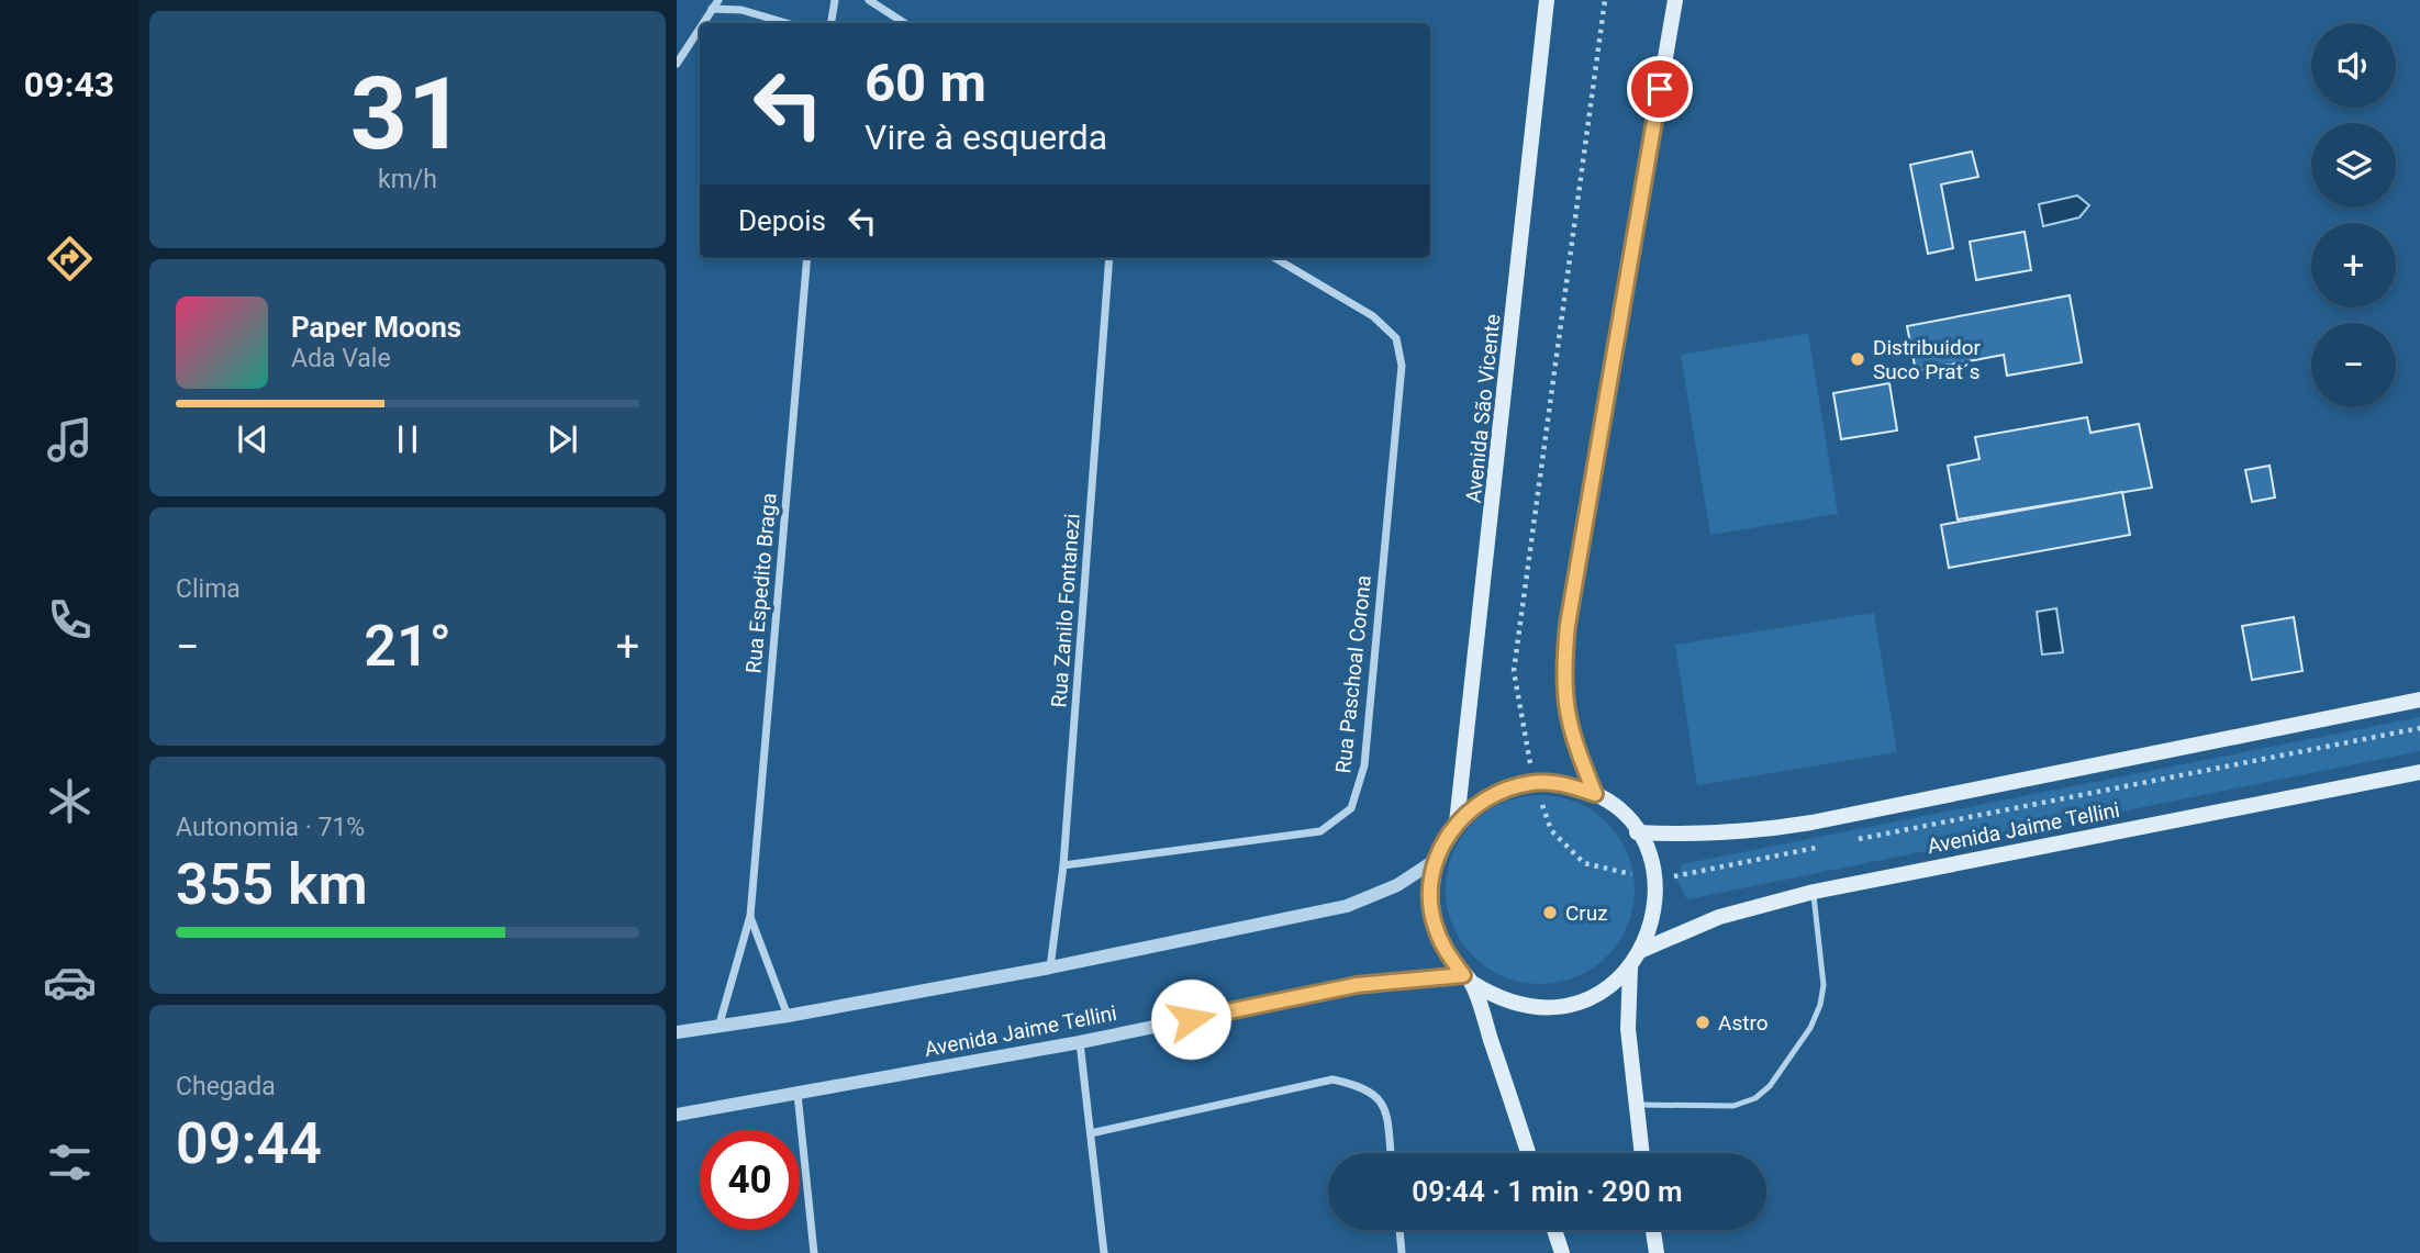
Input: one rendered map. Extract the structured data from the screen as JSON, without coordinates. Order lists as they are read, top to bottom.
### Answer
{
  "streets": {
    "main road": ["Avenida São Vicente", "Avenida Jaime Tellini"],
    "street": ["Rua Espedito Braga", "Rua Zanilo Fontanezi", "Rua Paschoal Corona"]
  },
  "crossings": [
    ["Rua Zanilo Fontanezi", "Rua Paschoal Corona"]
  ],
  "places": ["Distribuidor Suco Prat´s", "Cruz", "Astro"],
  "page": {
    "tabs": "09:43",
    "tile": [
      ["31", "km/h"],
      "Clima",
      ["Autonomia · 71%", "355 km"],
      ["Chegada", "09:44"]
    ],
    "map_buttons": ["+", "−"],
    "turn": ["60 m", "Vire à esquerda"],
    "then": "Depois",
    "song": ["Paper Moons", "Ada Vale"],
    "heat": ["−", "21°", "+"],
    "limit": "40",
    "trip": "09:44 · 1 min · 290 m"
  }
}
